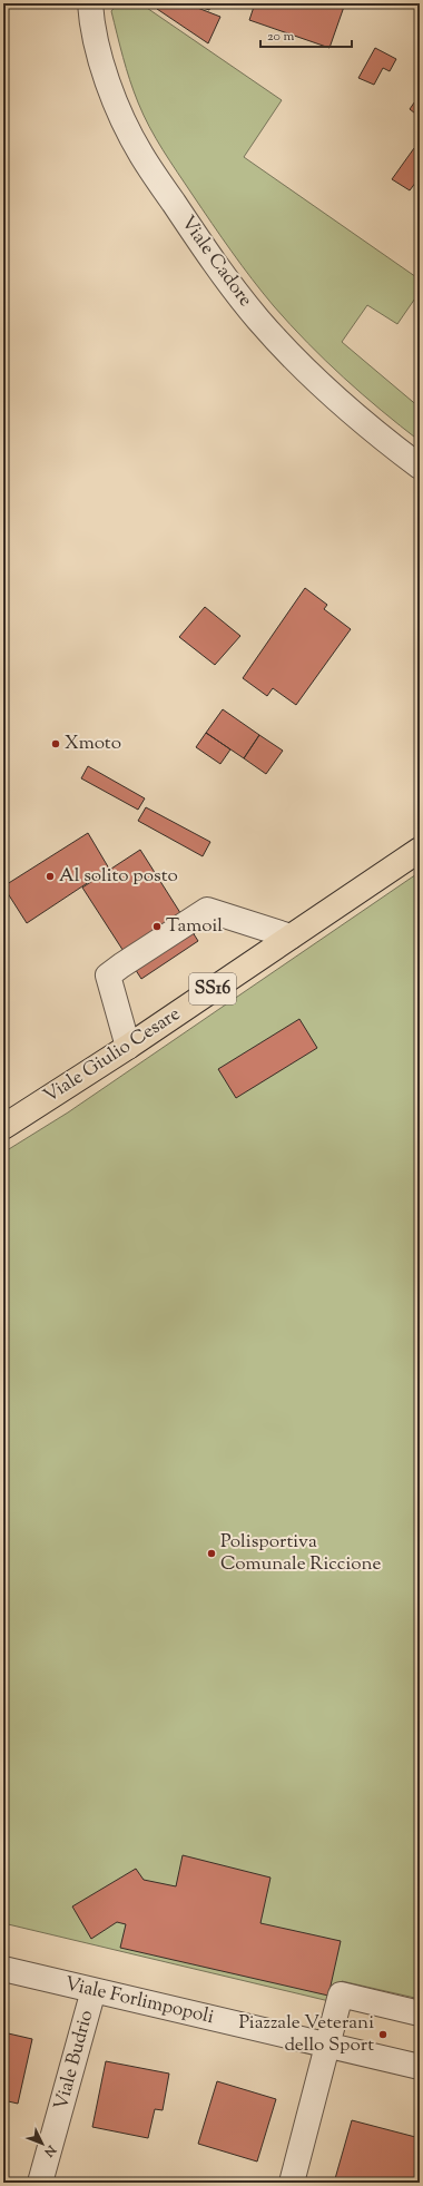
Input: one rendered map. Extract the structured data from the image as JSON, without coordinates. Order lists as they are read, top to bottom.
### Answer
{
  "streets": {
    "main road": ["SS16", "Viale Giulio Cesare"],
    "street": ["Viale Cadore", "Viale Forlimpopoli", "Viale Budrio"]
  },
  "crossings": [
    ["Viale Forlimpopoli", "Viale Budrio"]
  ],
  "places": [
    "Xmoto",
    "Al solito posto",
    "Tamoil",
    "Polisportiva Comunale Riccione",
    "Piazzale Veterani dello Sport"
  ],
  "scale_bar": "20 m",
  "north": "bottom right"
}
